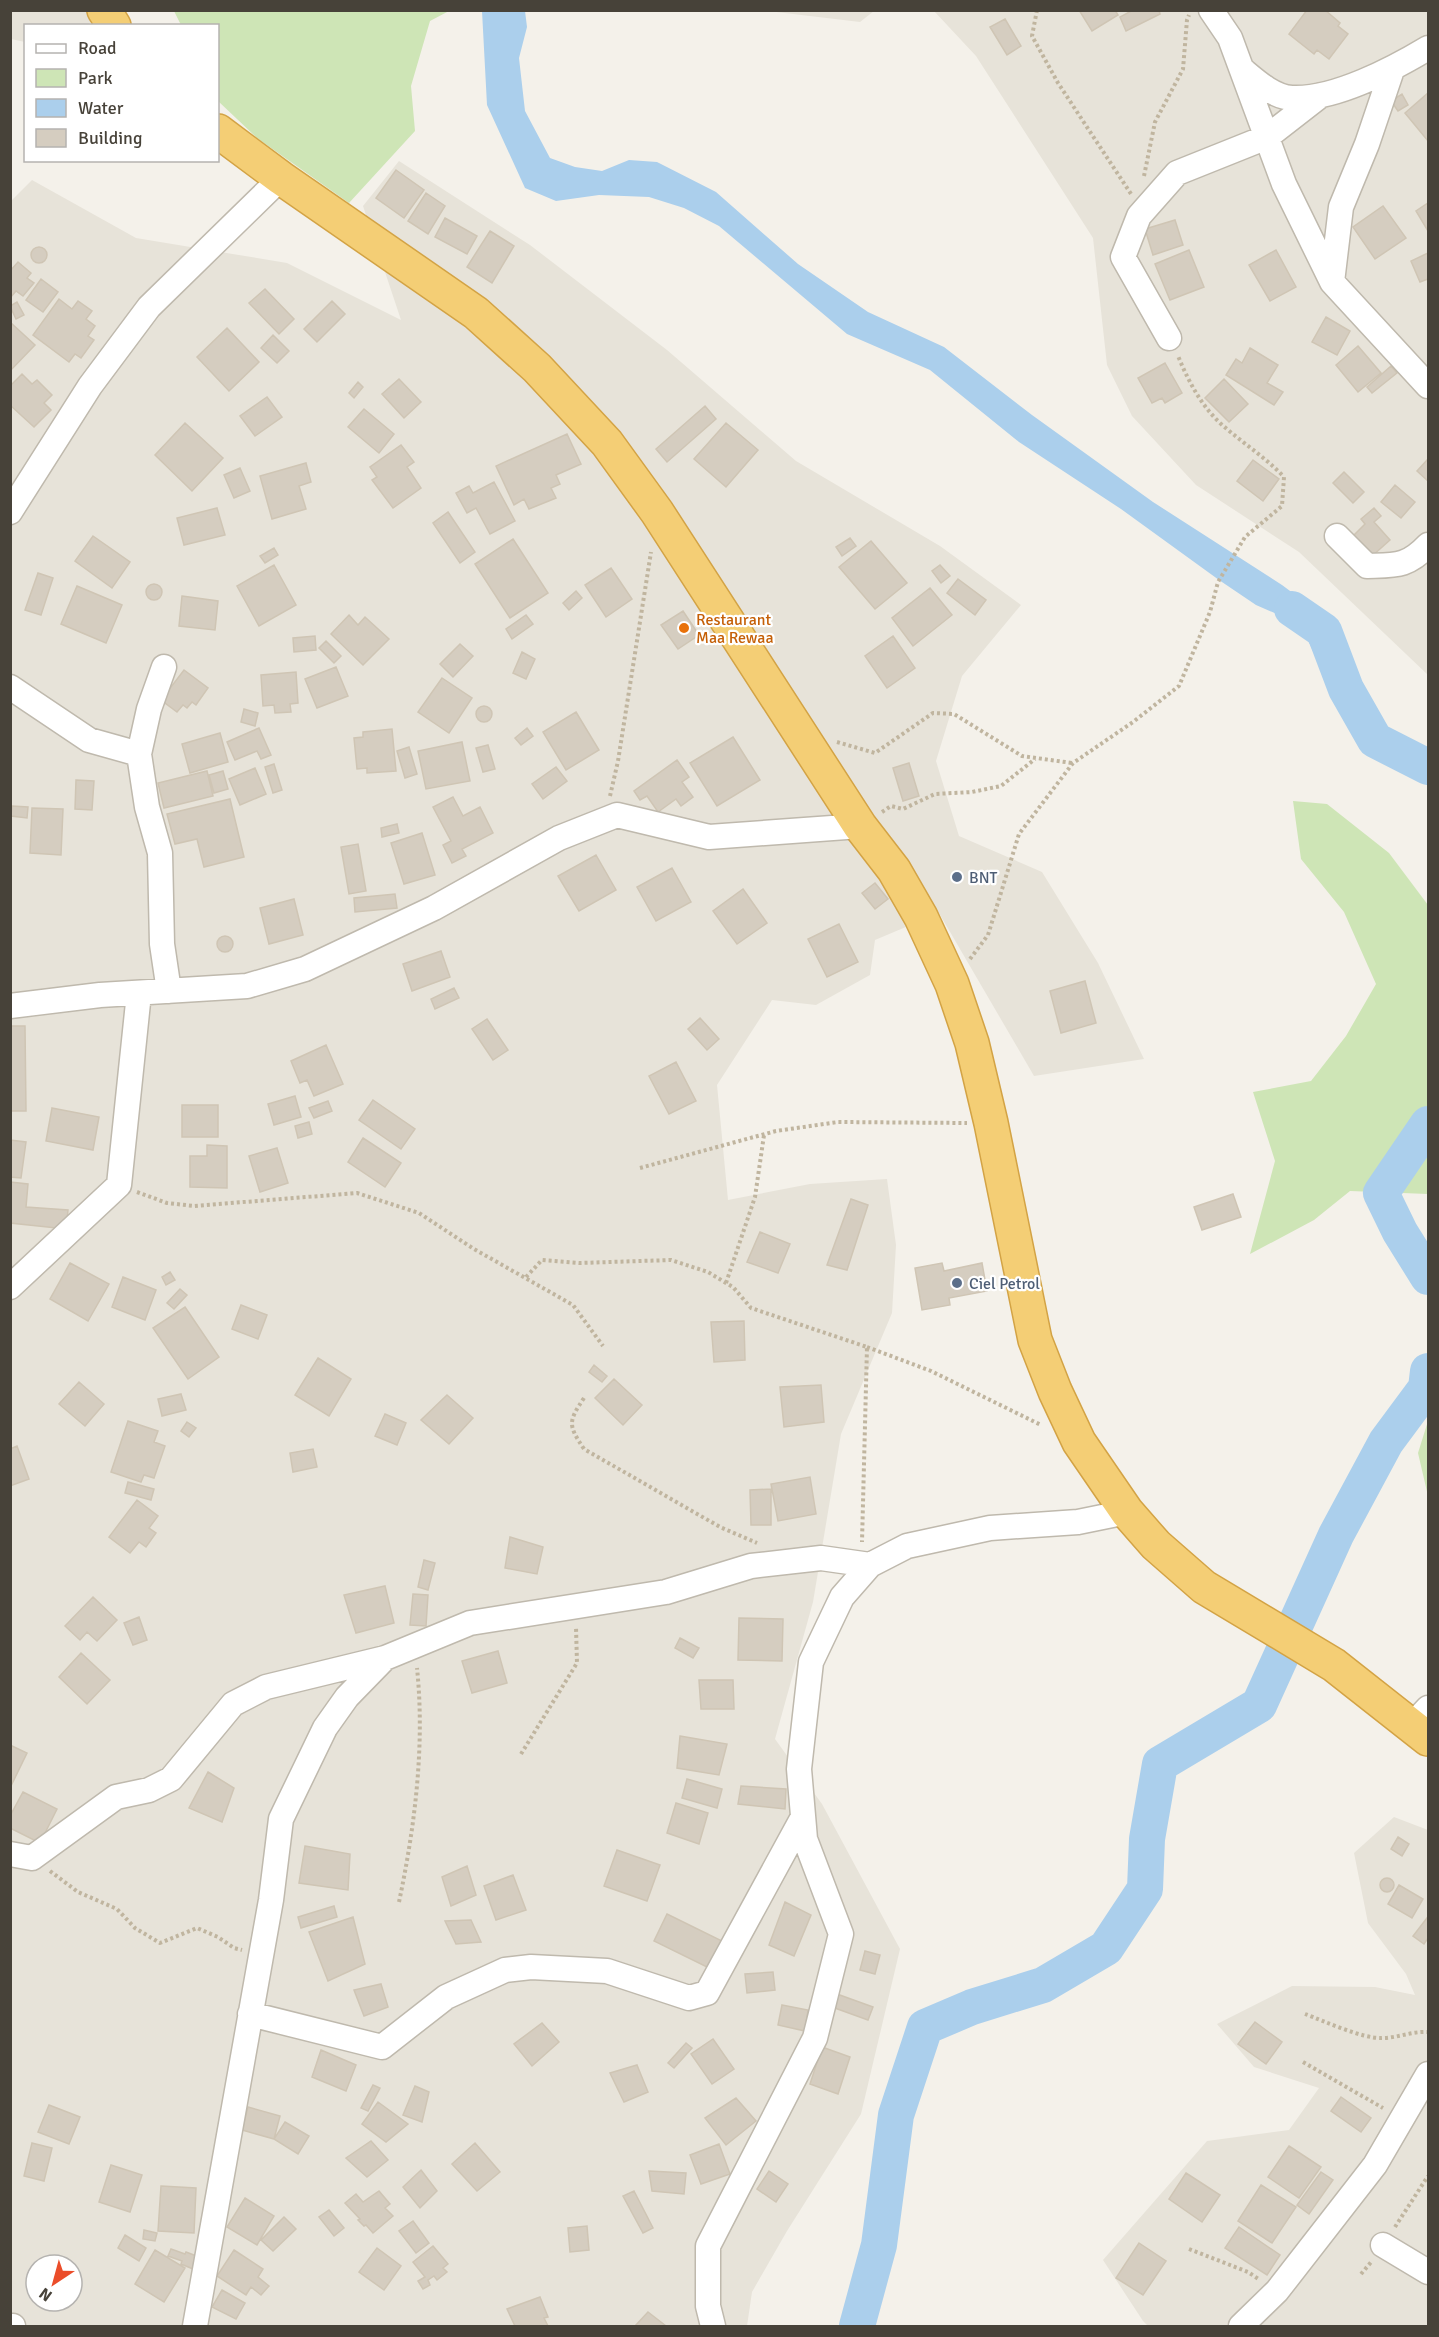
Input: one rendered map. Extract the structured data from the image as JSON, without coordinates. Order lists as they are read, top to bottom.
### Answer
{
  "places": ["Restaurant Maa Rewaa", "BNT", "Ciel Petrol"],
  "legend": [
    "Road",
    "Park",
    "Water",
    "Building"
  ],
  "north": "bottom left"
}
